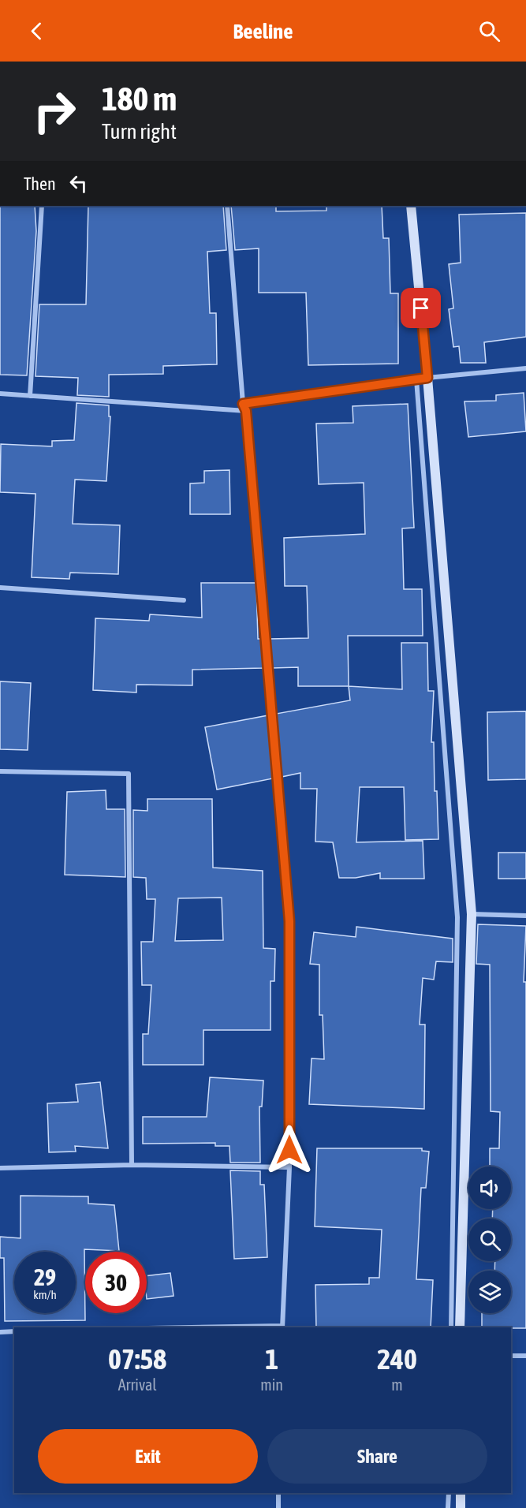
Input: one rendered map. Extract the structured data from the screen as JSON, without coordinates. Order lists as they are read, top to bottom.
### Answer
{
  "page": {
    "header": "Beeline",
    "turn": ["180 m", "Turn right"],
    "then": "Then",
    "speed": "29 km/h",
    "limit": "30",
    "eta": [
      "07:58",
      "Arrival",
      "1",
      "min",
      "240",
      "m"
    ],
    "buttons": ["Exit", "Share"]
  }
}
